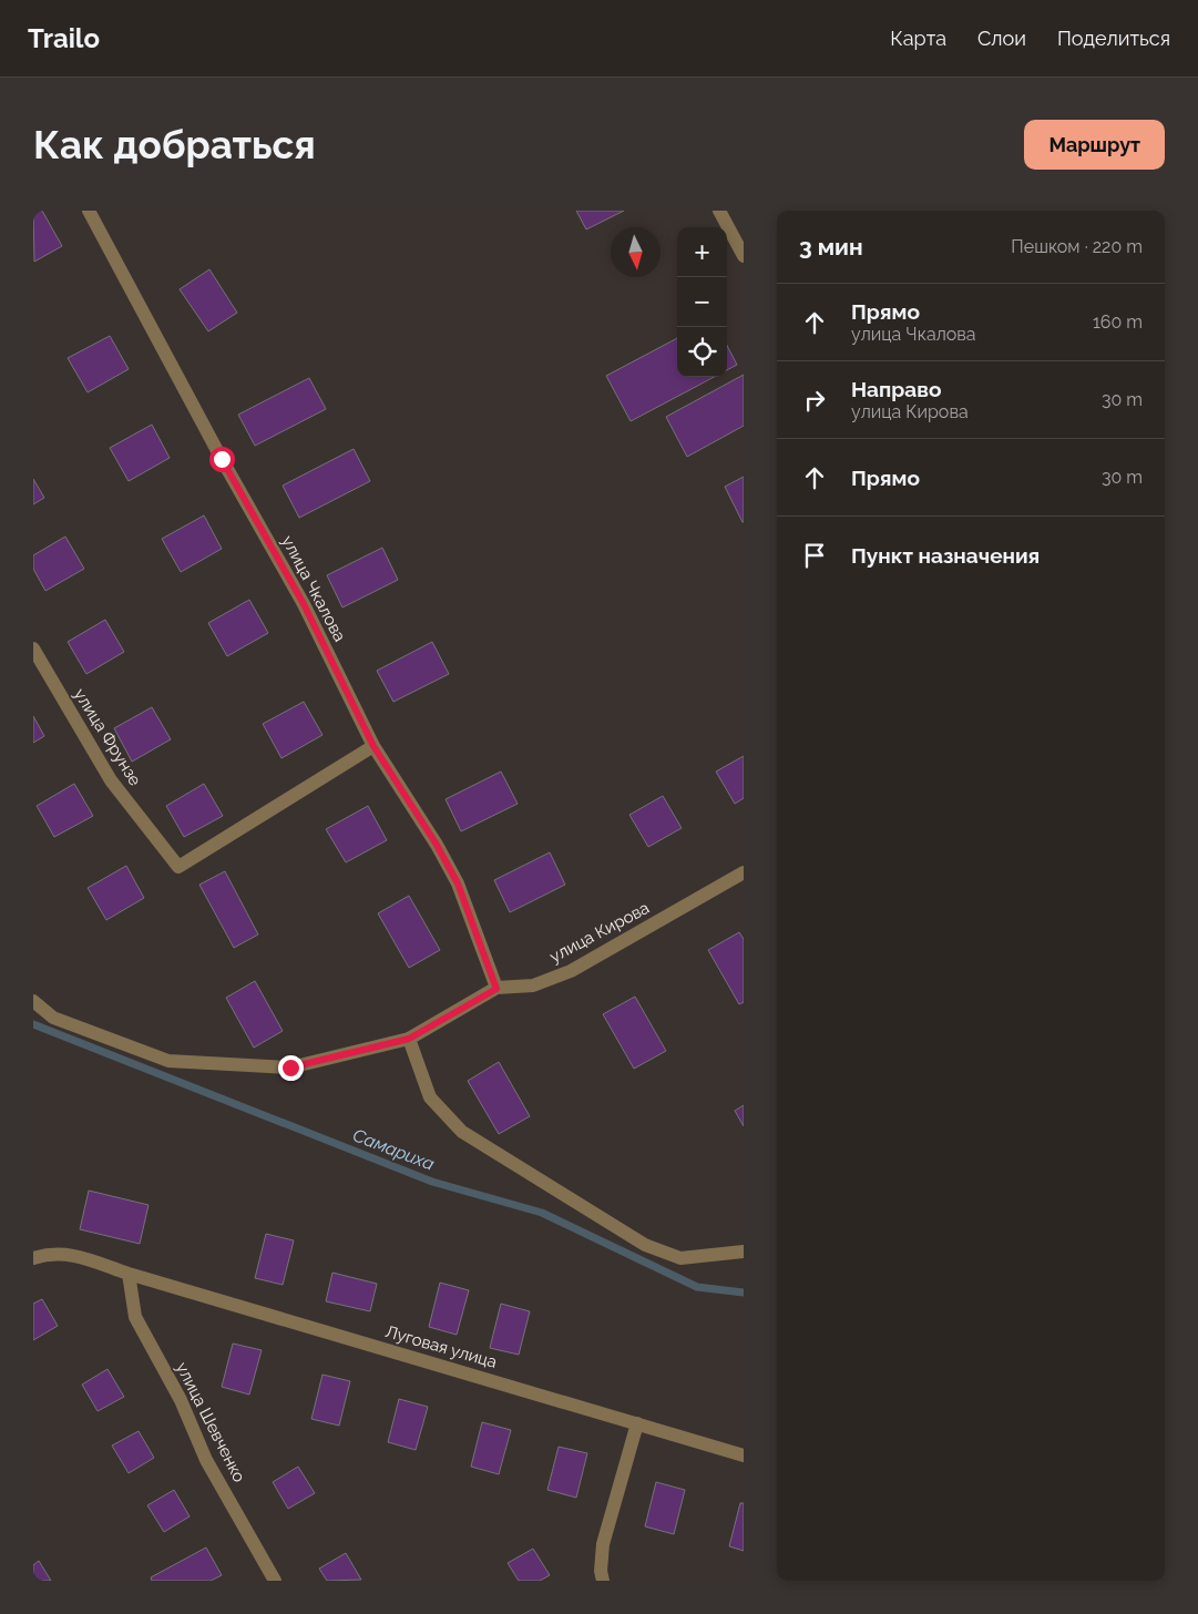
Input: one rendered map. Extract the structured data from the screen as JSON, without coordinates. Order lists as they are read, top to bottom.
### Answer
{
  "streets": {
    "street": [
      "улица Чкалова",
      "улица Фрунзе",
      "улица Кирова",
      "Луговая улица",
      "улица Шевченко"
    ]
  },
  "crossings": [
    ["улица Чкалова", "улица Фрунзе"],
    ["улица Чкалова", "улица Кирова"],
    ["Луговая улица", "улица Шевченко"]
  ],
  "water": ["Самариха"],
  "north": "bottom",
  "page": {
    "header": "Trailo",
    "nav": ["Карта", "Слои", "Поделиться"],
    "buttons": "Маршрут",
    "title": "Как добраться",
    "heading": ["3 мин", "Пешком · 220 m"],
    "map_buttons": ["+", "−"],
    "list": [
      ["Прямо", "улица Чкалова", "160 m"],
      ["Направо", "улица Кирова", "30 m"],
      ["Прямо", "30 m"],
      "Пункт назначения"
    ]
  }
}
